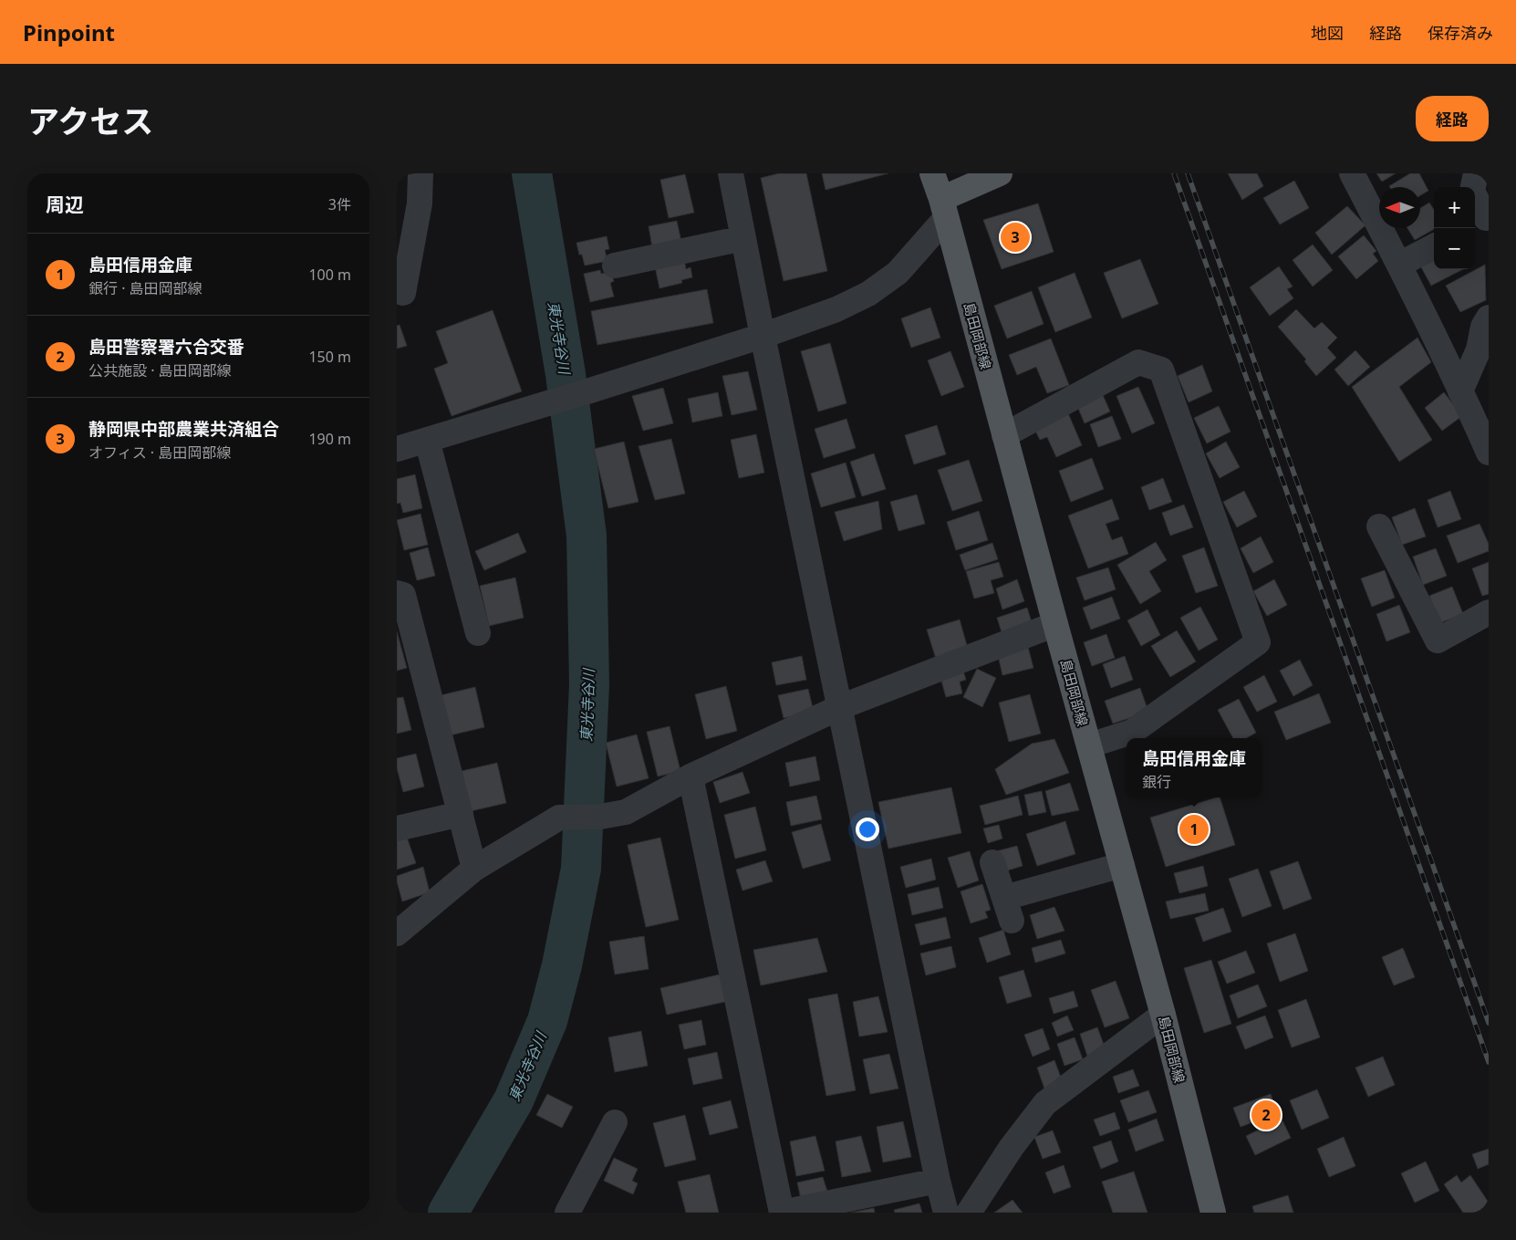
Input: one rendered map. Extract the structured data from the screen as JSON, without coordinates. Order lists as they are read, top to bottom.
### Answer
{
  "streets": {
    "main road": ["島田岡部線"]
  },
  "water": ["東光寺谷川"],
  "north": "left",
  "page": {
    "header": "Pinpoint",
    "nav": ["地図", "経路", "保存済み"],
    "title": "アクセス",
    "buttons": "経路",
    "heading": ["周辺", "3件"],
    "map_buttons": ["+", "−"],
    "pins": ["3", "1", "2"],
    "list": [
      {
        "mark": "1",
        "name": "島田信用金庫",
        "note": "銀行 · 島田岡部線",
        "value": "100 m"
      },
      {
        "mark": "2",
        "name": "島田警察署六合交番",
        "note": "公共施設 · 島田岡部線",
        "value": "150 m"
      },
      {
        "mark": "3",
        "name": "静岡県中部農業共済組合",
        "note": "オフィス · 島田岡部線",
        "value": "190 m"
      }
    ],
    "popup": ["島田信用金庫", "銀行"]
  }
}
